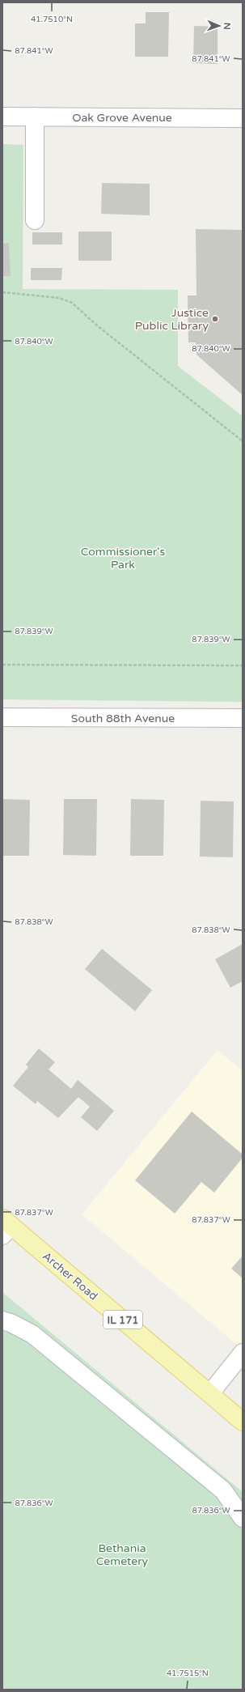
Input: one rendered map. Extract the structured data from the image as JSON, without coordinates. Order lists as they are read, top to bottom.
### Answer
{
  "streets": {
    "main road": ["Archer Road", "IL 171"],
    "street": ["Oak Grove Avenue", "South 88th Avenue"]
  },
  "parks": ["Commissioner's Park", "Bethania Cemetery"],
  "places": ["Justice Public Library"],
  "north": "right",
  "coordinates": [
    "41.7510°N",
    "87.841°W",
    "87.840°W",
    "87.839°W",
    "87.838°W",
    "87.837°W",
    "87.836°W",
    "41.7515°N"
  ]
}
